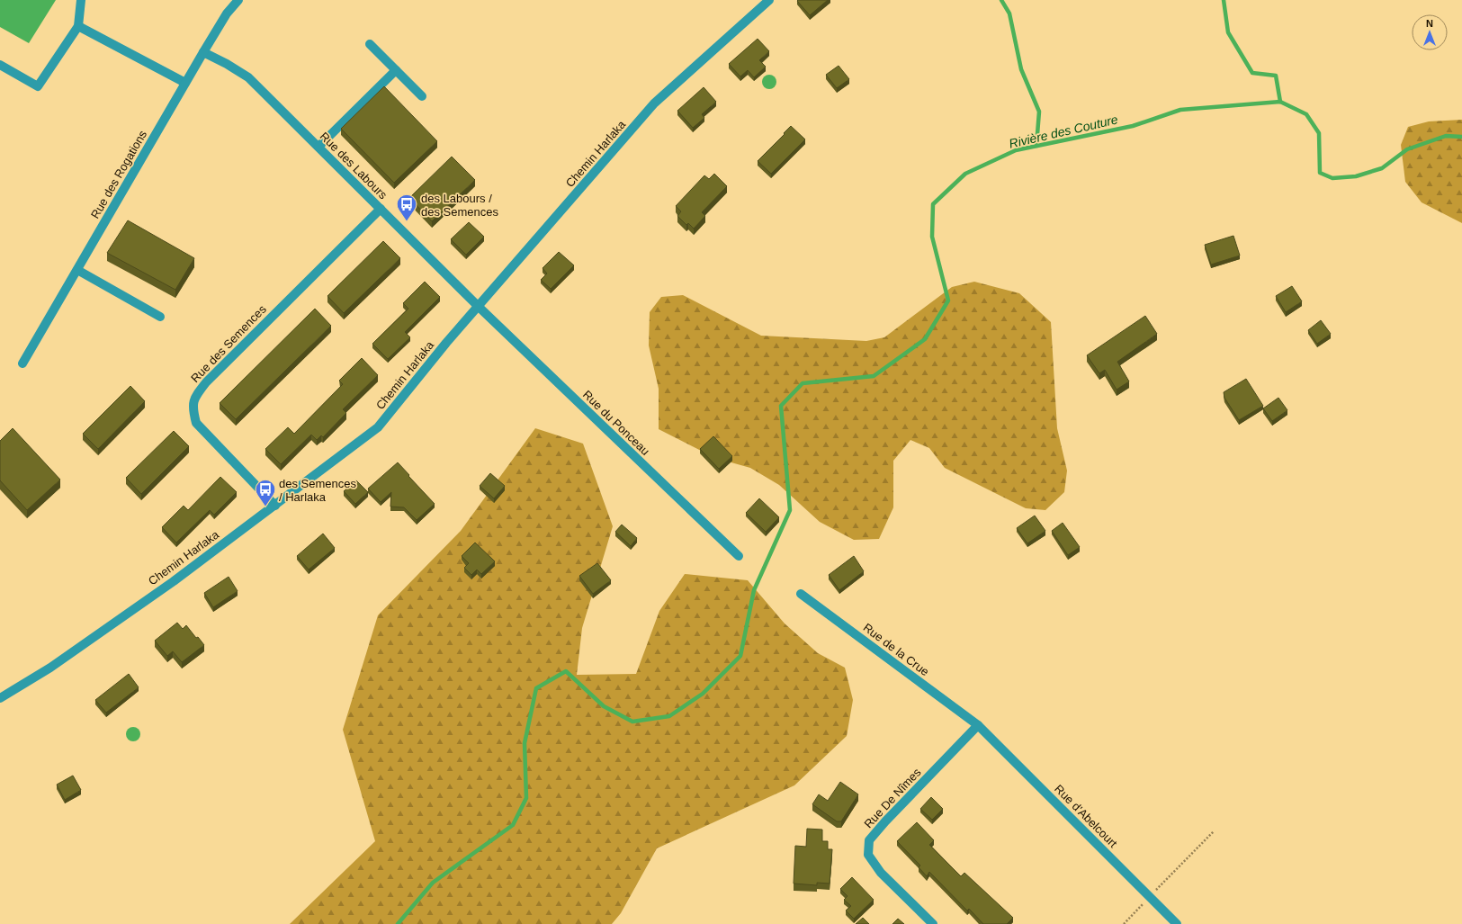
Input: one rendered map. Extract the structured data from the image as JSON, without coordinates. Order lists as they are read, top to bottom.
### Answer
{
  "streets": {
    "street": [
      "Chemin Harlaka",
      "Rue des Labours",
      "Rue des Rogations",
      "Rue des Semences",
      "Rue du Ponceau",
      "Rue de la Crue",
      "Rue De Nîmes",
      "Rue d'Abelcourt"
    ]
  },
  "crossings": [
    ["Chemin Harlaka", "Rue des Labours"],
    ["Chemin Harlaka", "Rue des Semences"],
    ["Chemin Harlaka", "Rue du Ponceau"],
    ["Rue des Labours", "Rue des Rogations"],
    ["Rue des Labours", "Rue des Semences"],
    ["Rue des Labours", "Rue du Ponceau"],
    ["Rue de la Crue", "Rue De Nîmes"],
    ["Rue de la Crue", "Rue d'Abelcourt"],
    ["Rue De Nîmes", "Rue d'Abelcourt"]
  ],
  "water": ["Rivière des Couture"],
  "places": {
    "bus stop": ["des Labours / des Semences", "des Semences / Harlaka"]
  },
  "north": "top"
}
